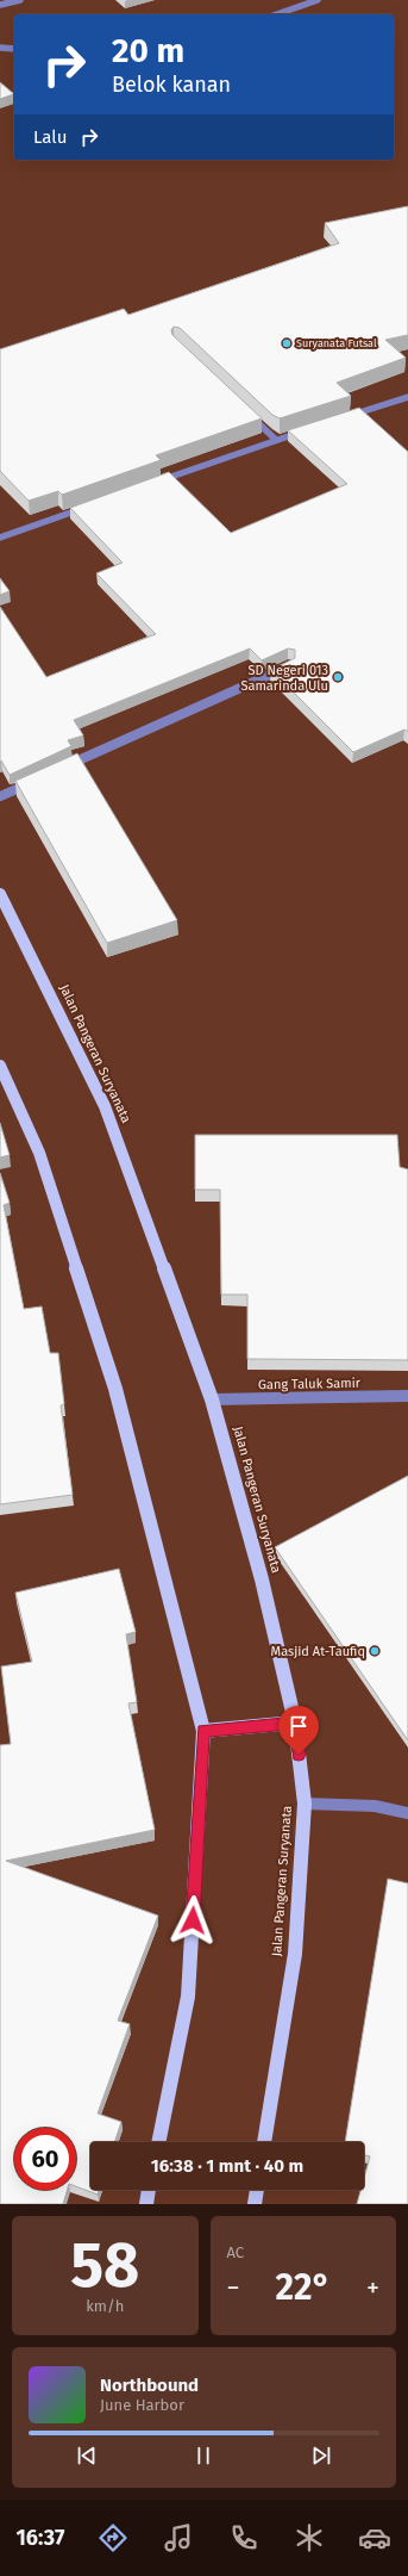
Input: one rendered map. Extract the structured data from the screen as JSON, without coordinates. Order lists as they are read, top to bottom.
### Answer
{
  "streets": {
    "main road": ["Jalan Pangeran Suryanata"],
    "street": ["Gang Taluk Samir"]
  },
  "crossings": [
    ["Jalan Pangeran Suryanata", "Gang Taluk Samir"]
  ],
  "places": ["Suryanata Futsal", "SD Negeri 013 Samarinda Ulu", "Masjid At-Taufiq"],
  "page": {
    "turn": ["20 m", "Belok kanan"],
    "then": "Lalu",
    "limit": "60",
    "trip": "16:38 · 1 mnt · 40 m",
    "tile": [
      ["58", "km/h"],
      "AC"
    ],
    "heat": ["−", "22°", "+"],
    "song": ["Northbound", "June Harbor"],
    "tabs": "16:37"
  }
}
